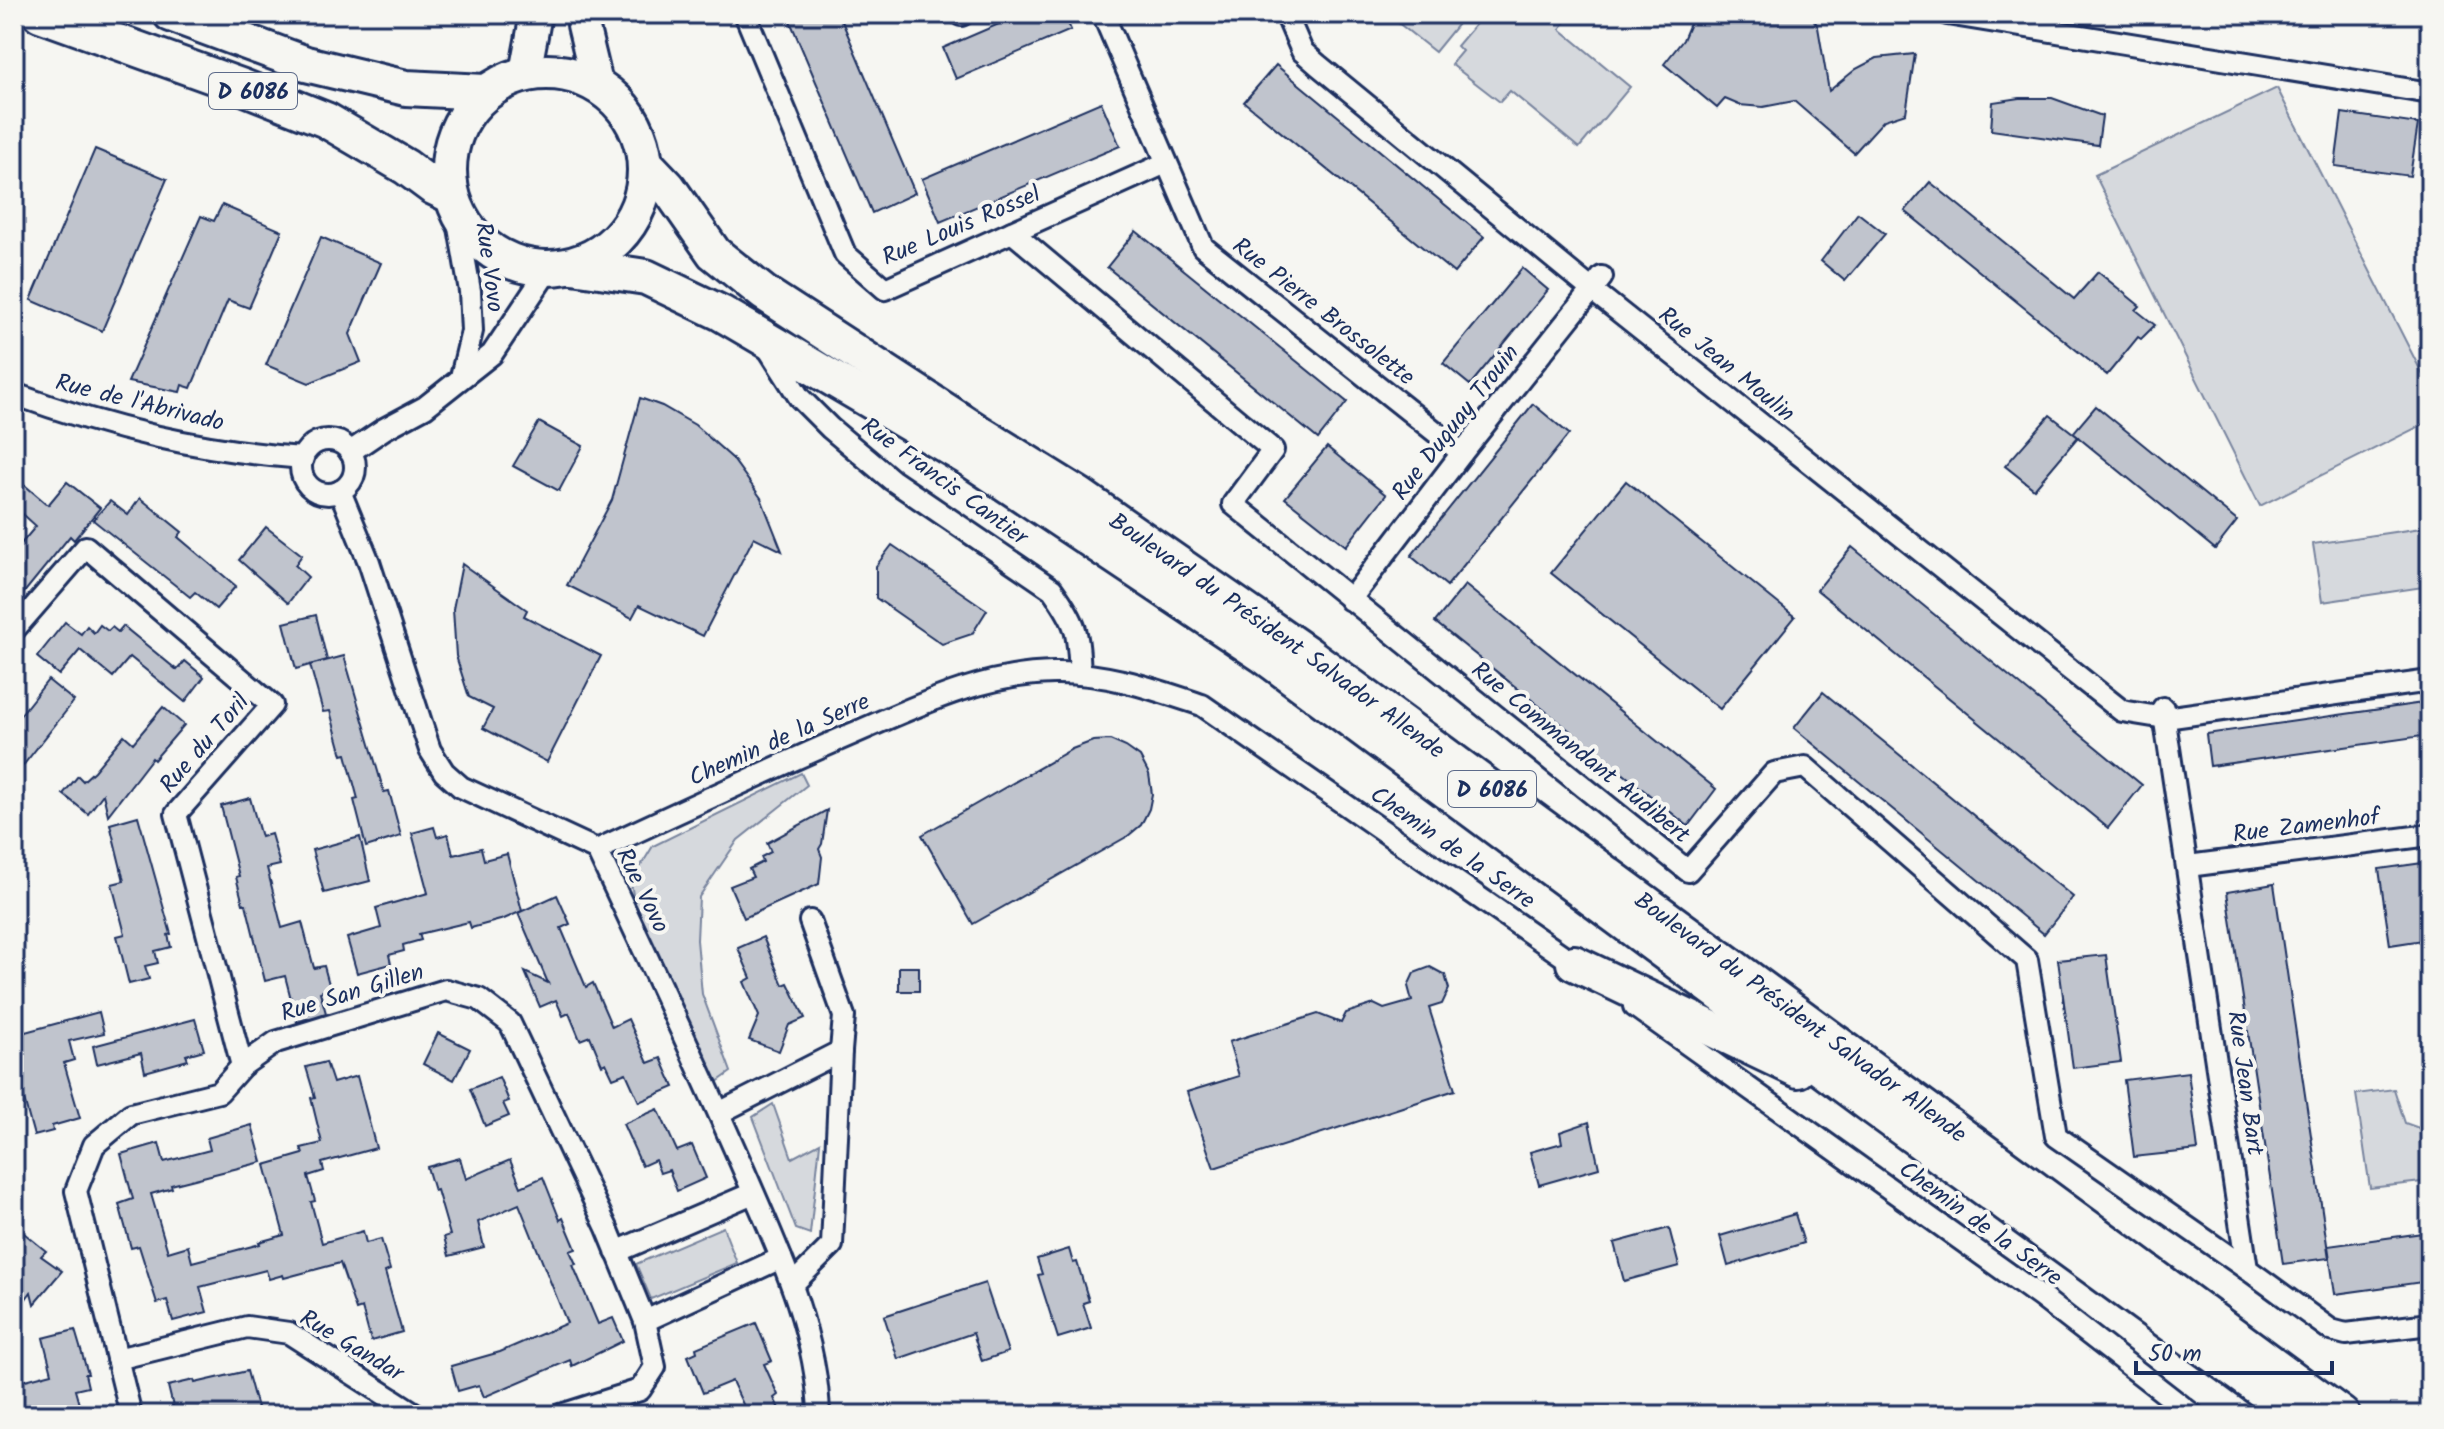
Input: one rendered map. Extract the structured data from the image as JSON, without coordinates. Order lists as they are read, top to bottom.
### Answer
{
  "streets": {
    "main road": ["D 6086", "Boulevard du Président Salvador Allende"],
    "street": [
      "Rue Louis Rossel",
      "Rue Vovo",
      "Rue Pierre Brossolette",
      "Rue Jean Moulin",
      "Rue de l'Abrivado",
      "Rue Duguay Trouin",
      "Rue Francis Cantier",
      "Chemin de la Serre",
      "Rue du Toril",
      "Rue Commandant Audibert",
      "Rue Zamenhof",
      "Rue San Gillen",
      "Rue Jean Bart",
      "Rue Gandar"
    ]
  },
  "crossings": [
    ["D 6086", "Rue Vovo"],
    ["D 6086", "Boulevard du Président Salvador Allende"],
    ["Rue Louis Rossel", "Rue Pierre Brossolette"],
    ["Rue Louis Rossel", "Rue Commandant Audibert"],
    ["Rue Vovo", "Rue de l'Abrivado"],
    ["Rue Vovo", "Boulevard du Président Salvador Allende"],
    ["Rue Vovo", "Chemin de la Serre"],
    ["Rue Pierre Brossolette", "Rue Duguay Trouin"],
    ["Rue Jean Moulin", "Rue Duguay Trouin"],
    ["Rue Jean Moulin", "Rue Jean Bart"],
    ["Rue Duguay Trouin", "Rue Commandant Audibert"],
    ["Rue Francis Cantier", "Boulevard du Président Salvador Allende"],
    ["Rue Francis Cantier", "Chemin de la Serre"],
    ["Rue du Toril", "Rue San Gillen"],
    ["Rue Commandant Audibert", "Rue Jean Bart"],
    ["Rue Zamenhof", "Rue Jean Bart"],
    ["Rue San Gillen", "Rue Gandar"]
  ],
  "scale_bar": "50 m"
}
